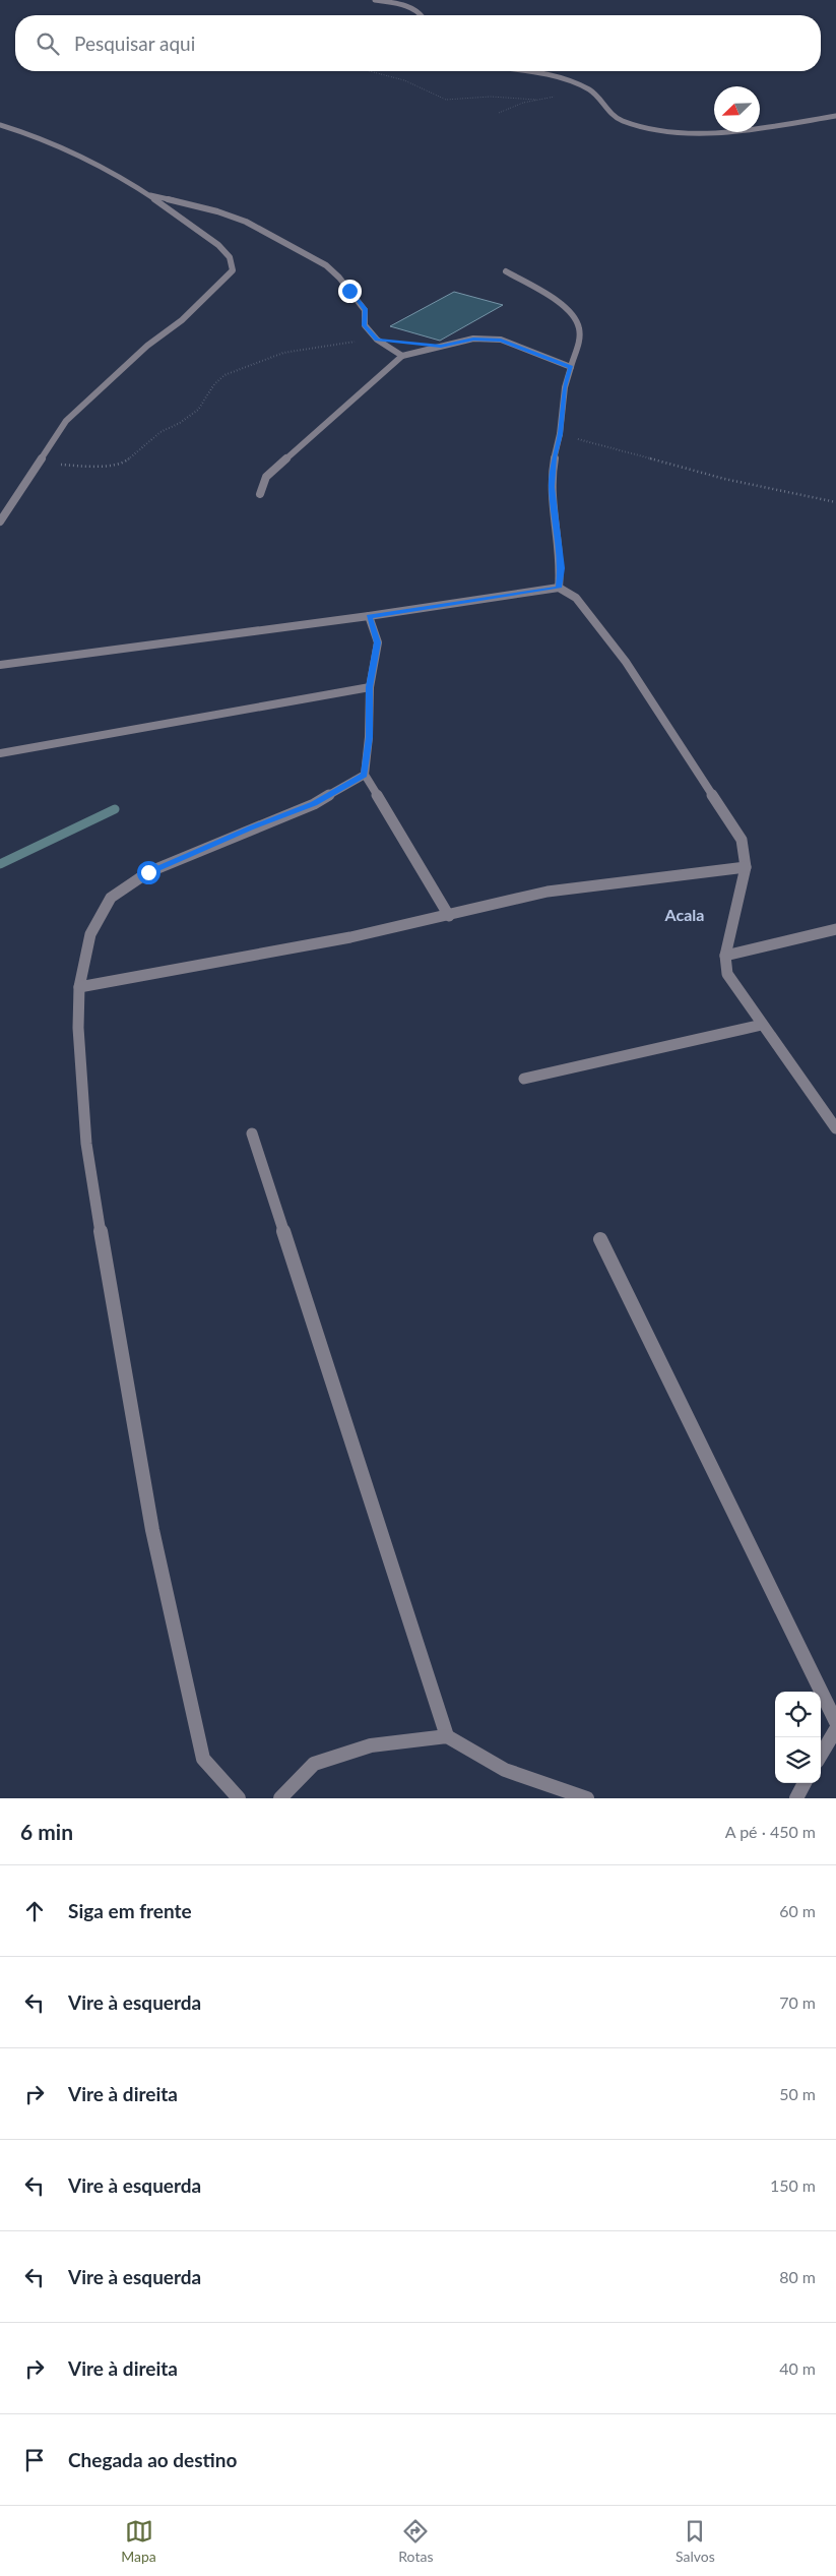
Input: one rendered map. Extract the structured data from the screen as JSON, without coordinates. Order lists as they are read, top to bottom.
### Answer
{
  "districts": ["Acala"],
  "north": "bottom left",
  "page": {
    "search": "Pesquisar aqui",
    "heading": ["6 min", "A pé · 450 m"],
    "list": [
      ["Siga em frente", "60 m"],
      ["Vire à esquerda", "70 m"],
      ["Vire à direita", "50 m"],
      ["Vire à esquerda", "150 m"],
      ["Vire à esquerda", "80 m"],
      ["Vire à direita", "40 m"],
      "Chegada ao destino"
    ],
    "nav": ["Mapa", "Rotas", "Salvos"]
  }
}
